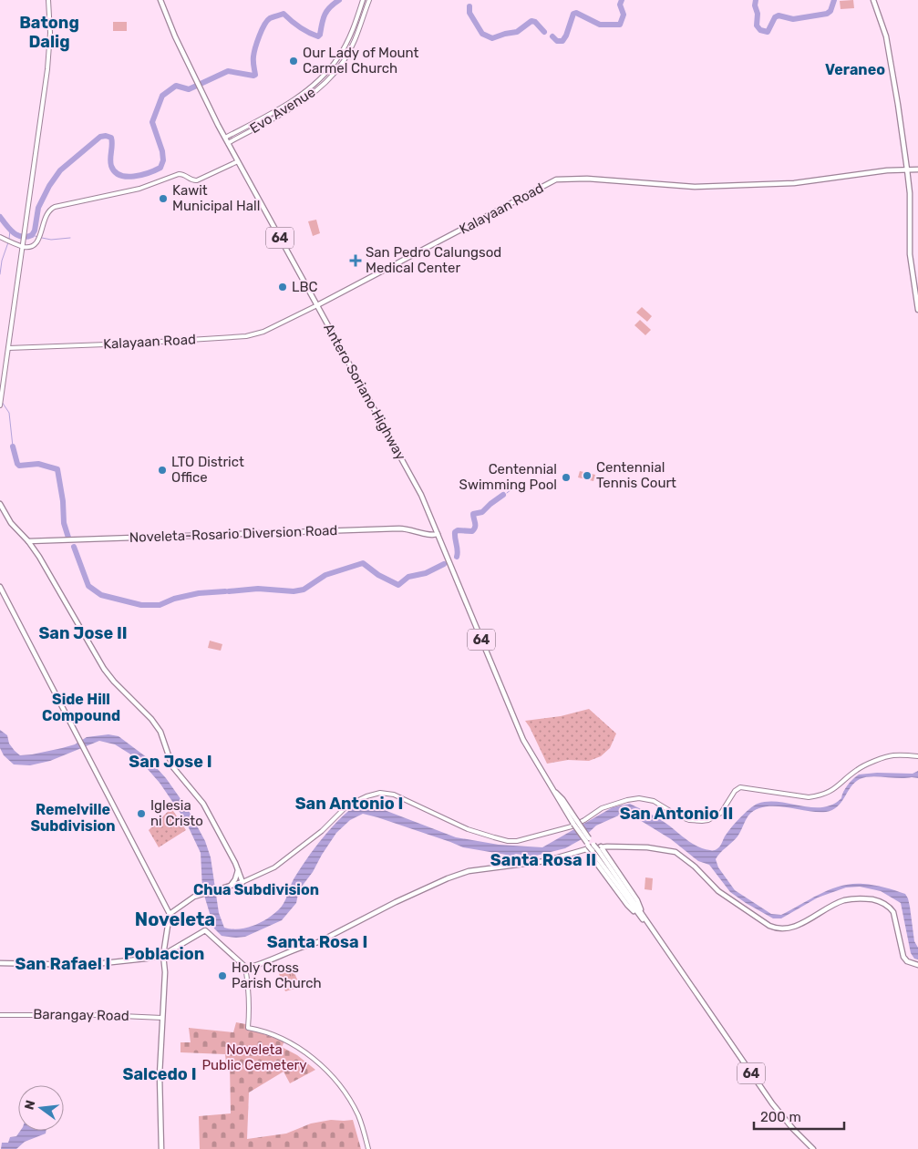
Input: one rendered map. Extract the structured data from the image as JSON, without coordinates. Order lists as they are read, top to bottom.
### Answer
{
  "streets": {
    "main road": [
      "Kalayaan Road",
      "64",
      "Antero Soriano Highway",
      "Noveleta-Rosario Diversion Road"
    ],
    "street": ["Evo Avenue", "Barangay Road"]
  },
  "crossings": [
    ["Evo Avenue", "Antero Soriano Highway"],
    ["Kalayaan Road", "Antero Soriano Highway"],
    ["Antero Soriano Highway", "Noveleta-Rosario Diversion Road"]
  ],
  "districts": [
    "Batong Dalig",
    "Veraneo",
    "San Jose II",
    "Side Hill Compound",
    "San Jose I",
    "San Antonio I",
    "Remelville Subdivision",
    "San Antonio II",
    "Santa Rosa II",
    "Chua Subdivision",
    "Noveleta",
    "Santa Rosa I",
    "Poblacion",
    "San Rafael I",
    "Salcedo I"
  ],
  "parks": ["Noveleta Public Cemetery"],
  "places": {
    "other": [
      "Our Lady of Mount Carmel Church",
      "Kawit Municipal Hall",
      "LBC",
      "LTO District Office",
      "Centennial Tennis Court",
      "Centennial Swimming Pool",
      "Iglesia ni Cristo",
      "Holy Cross Parish Church"
    ],
    "health": ["San Pedro Calungsod Medical Center"]
  },
  "scale_bar": "200 m",
  "north": "left"
}
